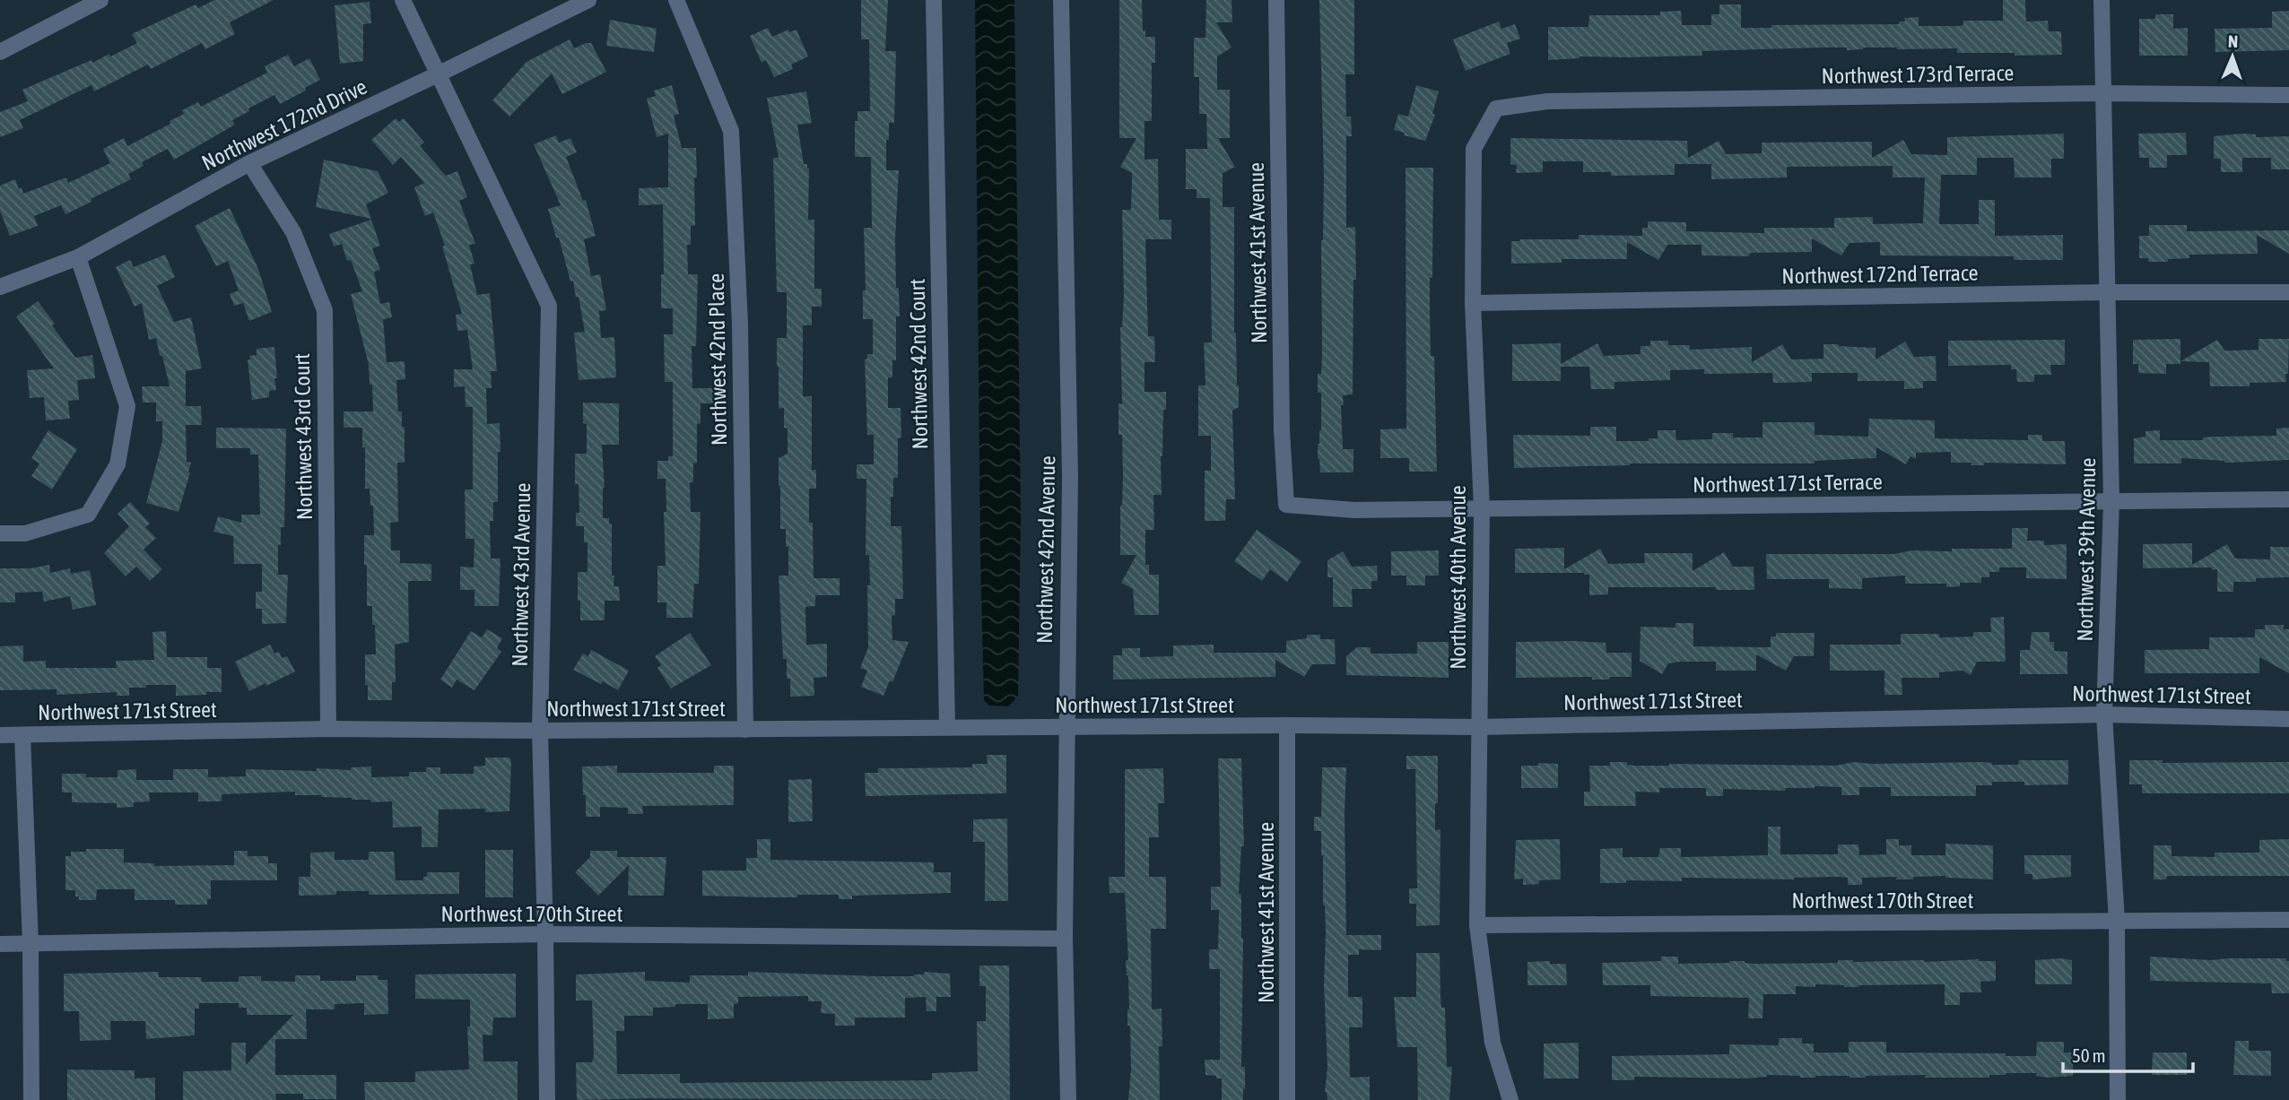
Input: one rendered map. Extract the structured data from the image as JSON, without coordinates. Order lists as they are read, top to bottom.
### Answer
{
  "streets": {
    "street": [
      "Northwest 173rd Terrace",
      "Northwest 172nd Drive",
      "Northwest 41st Avenue",
      "Northwest 172nd Terrace",
      "Northwest 42nd Place",
      "Northwest 42nd Court",
      "Northwest 43rd Court",
      "Northwest 171st Terrace",
      "Northwest 42nd Avenue",
      "Northwest 39th Avenue",
      "Northwest 43rd Avenue",
      "Northwest 40th Avenue",
      "Northwest 171st Street",
      "Northwest 170th Street"
    ]
  },
  "crossings": [
    ["Northwest 173rd Terrace", "Northwest 39th Avenue"],
    ["Northwest 173rd Terrace", "Northwest 40th Avenue"],
    ["Northwest 172nd Drive", "Northwest 43rd Court"],
    ["Northwest 172nd Drive", "Northwest 43rd Avenue"],
    ["Northwest 41st Avenue", "Northwest 171st Terrace"],
    ["Northwest 41st Avenue", "Northwest 171st Street"],
    ["Northwest 172nd Terrace", "Northwest 39th Avenue"],
    ["Northwest 172nd Terrace", "Northwest 40th Avenue"],
    ["Northwest 42nd Place", "Northwest 171st Street"],
    ["Northwest 42nd Court", "Northwest 171st Street"],
    ["Northwest 43rd Court", "Northwest 171st Street"],
    ["Northwest 171st Terrace", "Northwest 39th Avenue"],
    ["Northwest 171st Terrace", "Northwest 40th Avenue"],
    ["Northwest 42nd Avenue", "Northwest 171st Street"],
    ["Northwest 42nd Avenue", "Northwest 170th Street"],
    ["Northwest 39th Avenue", "Northwest 171st Street"],
    ["Northwest 39th Avenue", "Northwest 170th Street"],
    ["Northwest 43rd Avenue", "Northwest 171st Street"],
    ["Northwest 43rd Avenue", "Northwest 170th Street"],
    ["Northwest 40th Avenue", "Northwest 171st Street"],
    ["Northwest 40th Avenue", "Northwest 170th Street"]
  ],
  "scale_bar": "50 m",
  "north": "top"
}
